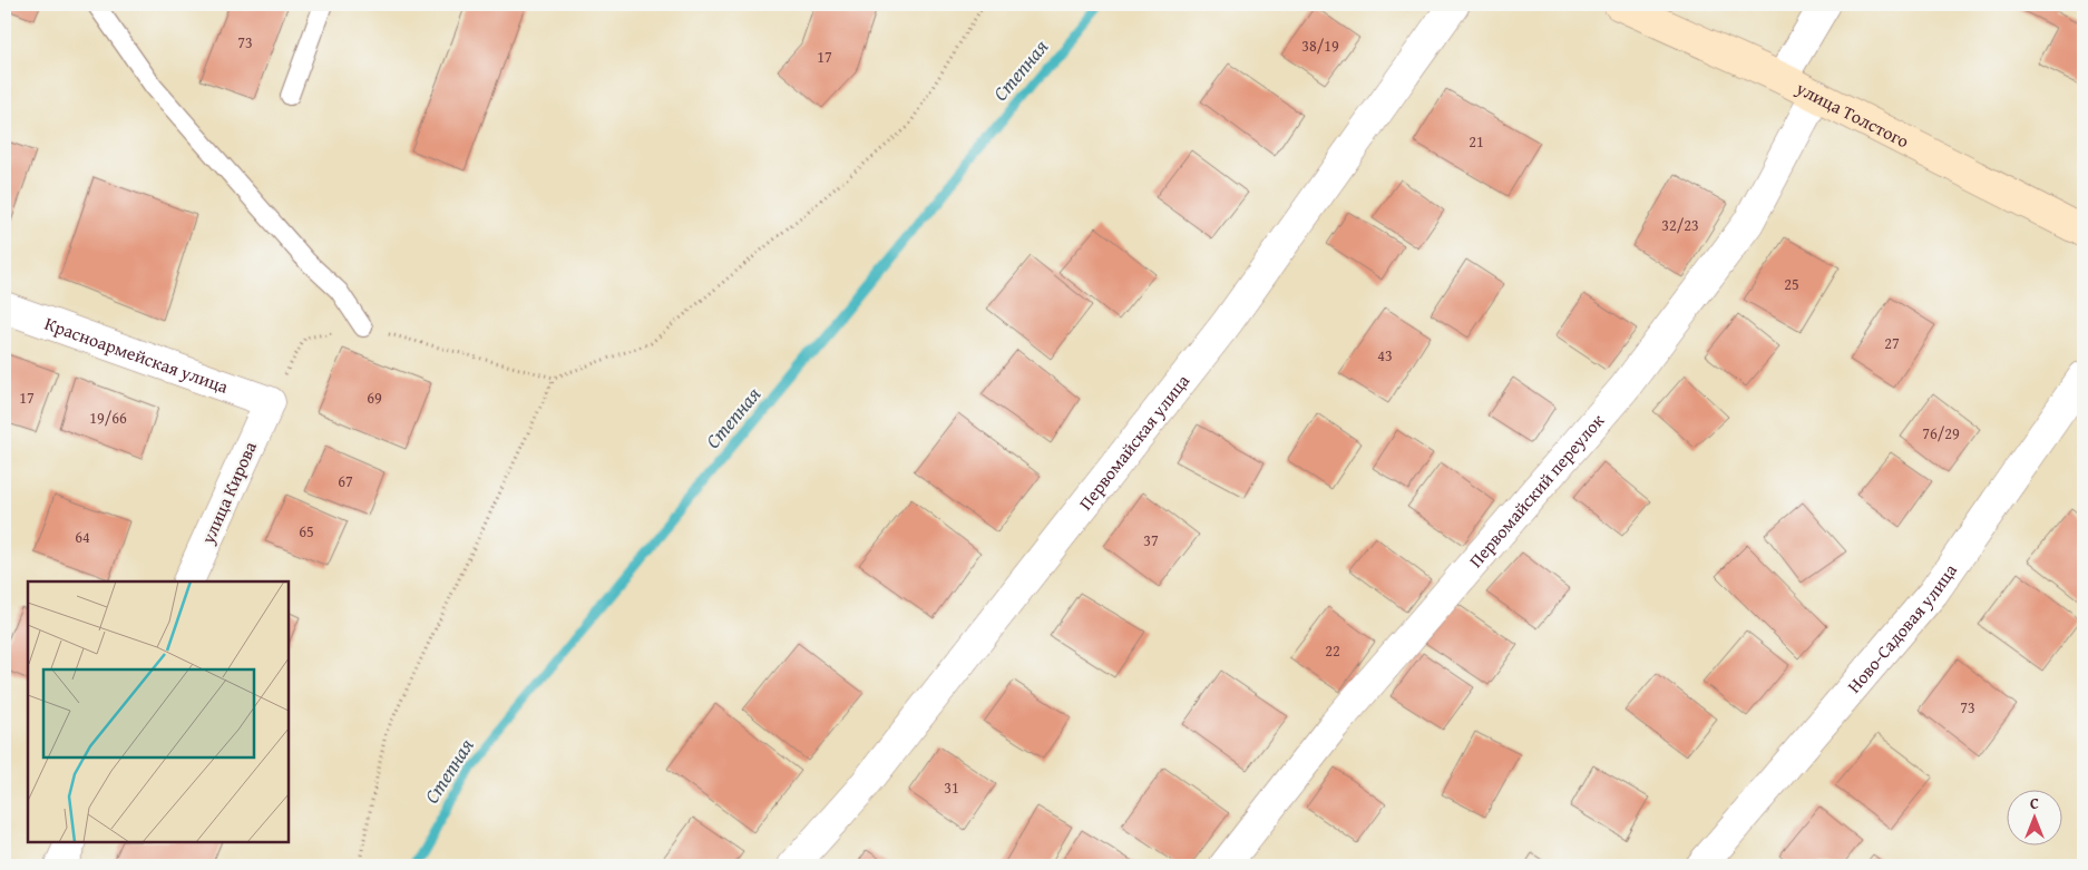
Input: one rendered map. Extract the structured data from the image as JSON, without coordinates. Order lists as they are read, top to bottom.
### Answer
{
  "streets": {
    "main road": ["улица Толстого"],
    "street": [
      "Красноармейская улица",
      "Первомайская улица",
      "Первомайский переулок",
      "улица Кирова",
      "Ново-Садовая улица"
    ]
  },
  "crossings": [
    ["улица Толстого", "Первомайский переулок"],
    ["Красноармейская улица", "улица Кирова"]
  ],
  "water": ["Степная"],
  "house_numbers": [
    "73",
    "38/19",
    "17",
    "21",
    "32/23",
    "25",
    "27",
    "43",
    "17",
    "69",
    "19/66",
    "76/29",
    "67",
    "65",
    "64",
    "37",
    "22",
    "73",
    "31"
  ],
  "north": "top"
}
